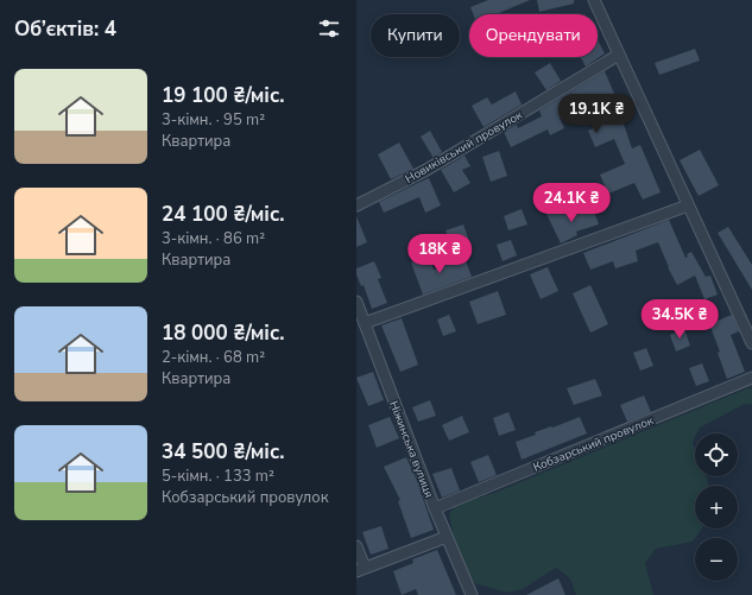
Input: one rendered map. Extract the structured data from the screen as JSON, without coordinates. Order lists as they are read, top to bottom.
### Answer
{
  "streets": {
    "street": ["Новиківський провулок", "Кобзарський провулок", "Ніжинська вулиця"]
  },
  "crossings": [
    ["Кобзарський провулок", "Ніжинська вулиця"]
  ],
  "page": {
    "heading": "Об’єктів: 4",
    "chip": ["Купити", "Орендувати"],
    "list": [
      {
        "name": "19 100 ₴/міс.",
        "note": "3-кімн. · 95 m² · Квартира"
      },
      {
        "name": "24 100 ₴/міс.",
        "note": "3-кімн. · 86 m² · Квартира"
      },
      {
        "name": "18 000 ₴/міс.",
        "note": "2-кімн. · 68 m² · Квартира"
      },
      {
        "name": "34 500 ₴/міс.",
        "note": "5-кімн. · 133 m² · Кобзарський провулок"
      }
    ],
    "price": [
      "19.1K ₴",
      "24.1K ₴",
      "18K ₴",
      "34.5K ₴"
    ],
    "map_buttons": ["+", "−"]
  }
}
